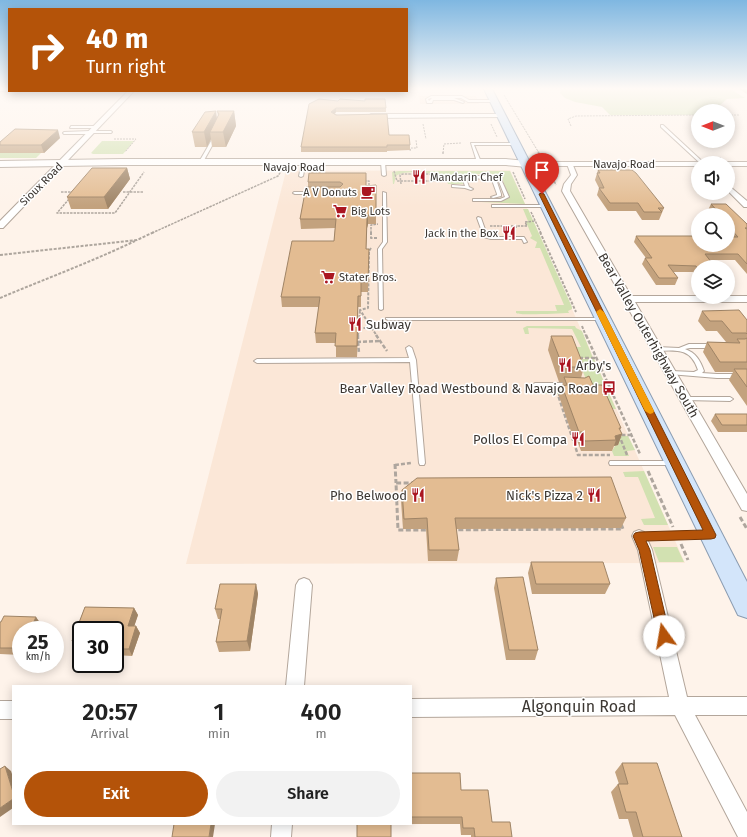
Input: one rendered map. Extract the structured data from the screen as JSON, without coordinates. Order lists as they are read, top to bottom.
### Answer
{
  "streets": {
    "main road": ["Navajo Road"],
    "street": ["Sioux Road", "Bear Valley Outerhighway South", "Algonquin Road"]
  },
  "crossings": [
    ["Navajo Road", "Sioux Road"],
    ["Navajo Road", "Bear Valley Outerhighway South"]
  ],
  "places": {
    "restaurant": [
      "Mandarin Chef",
      "Jack in the Box",
      "Subway",
      "Arby's",
      "Pollos El Compa",
      "Pho Belwood",
      "Nick's Pizza 2"
    ],
    "cafe": ["A V Donuts"],
    "supermarket": ["Big Lots", "Stater Bros."],
    "bus stop": ["Bear Valley Road Westbound & Navajo Road"]
  },
  "north": "left",
  "page": {
    "turn": ["40 m", "Turn right"],
    "speed": "25 km/h",
    "limit": "30",
    "eta": [
      "20:57",
      "Arrival",
      "1",
      "min",
      "400",
      "m"
    ],
    "buttons": ["Exit", "Share"]
  }
}
